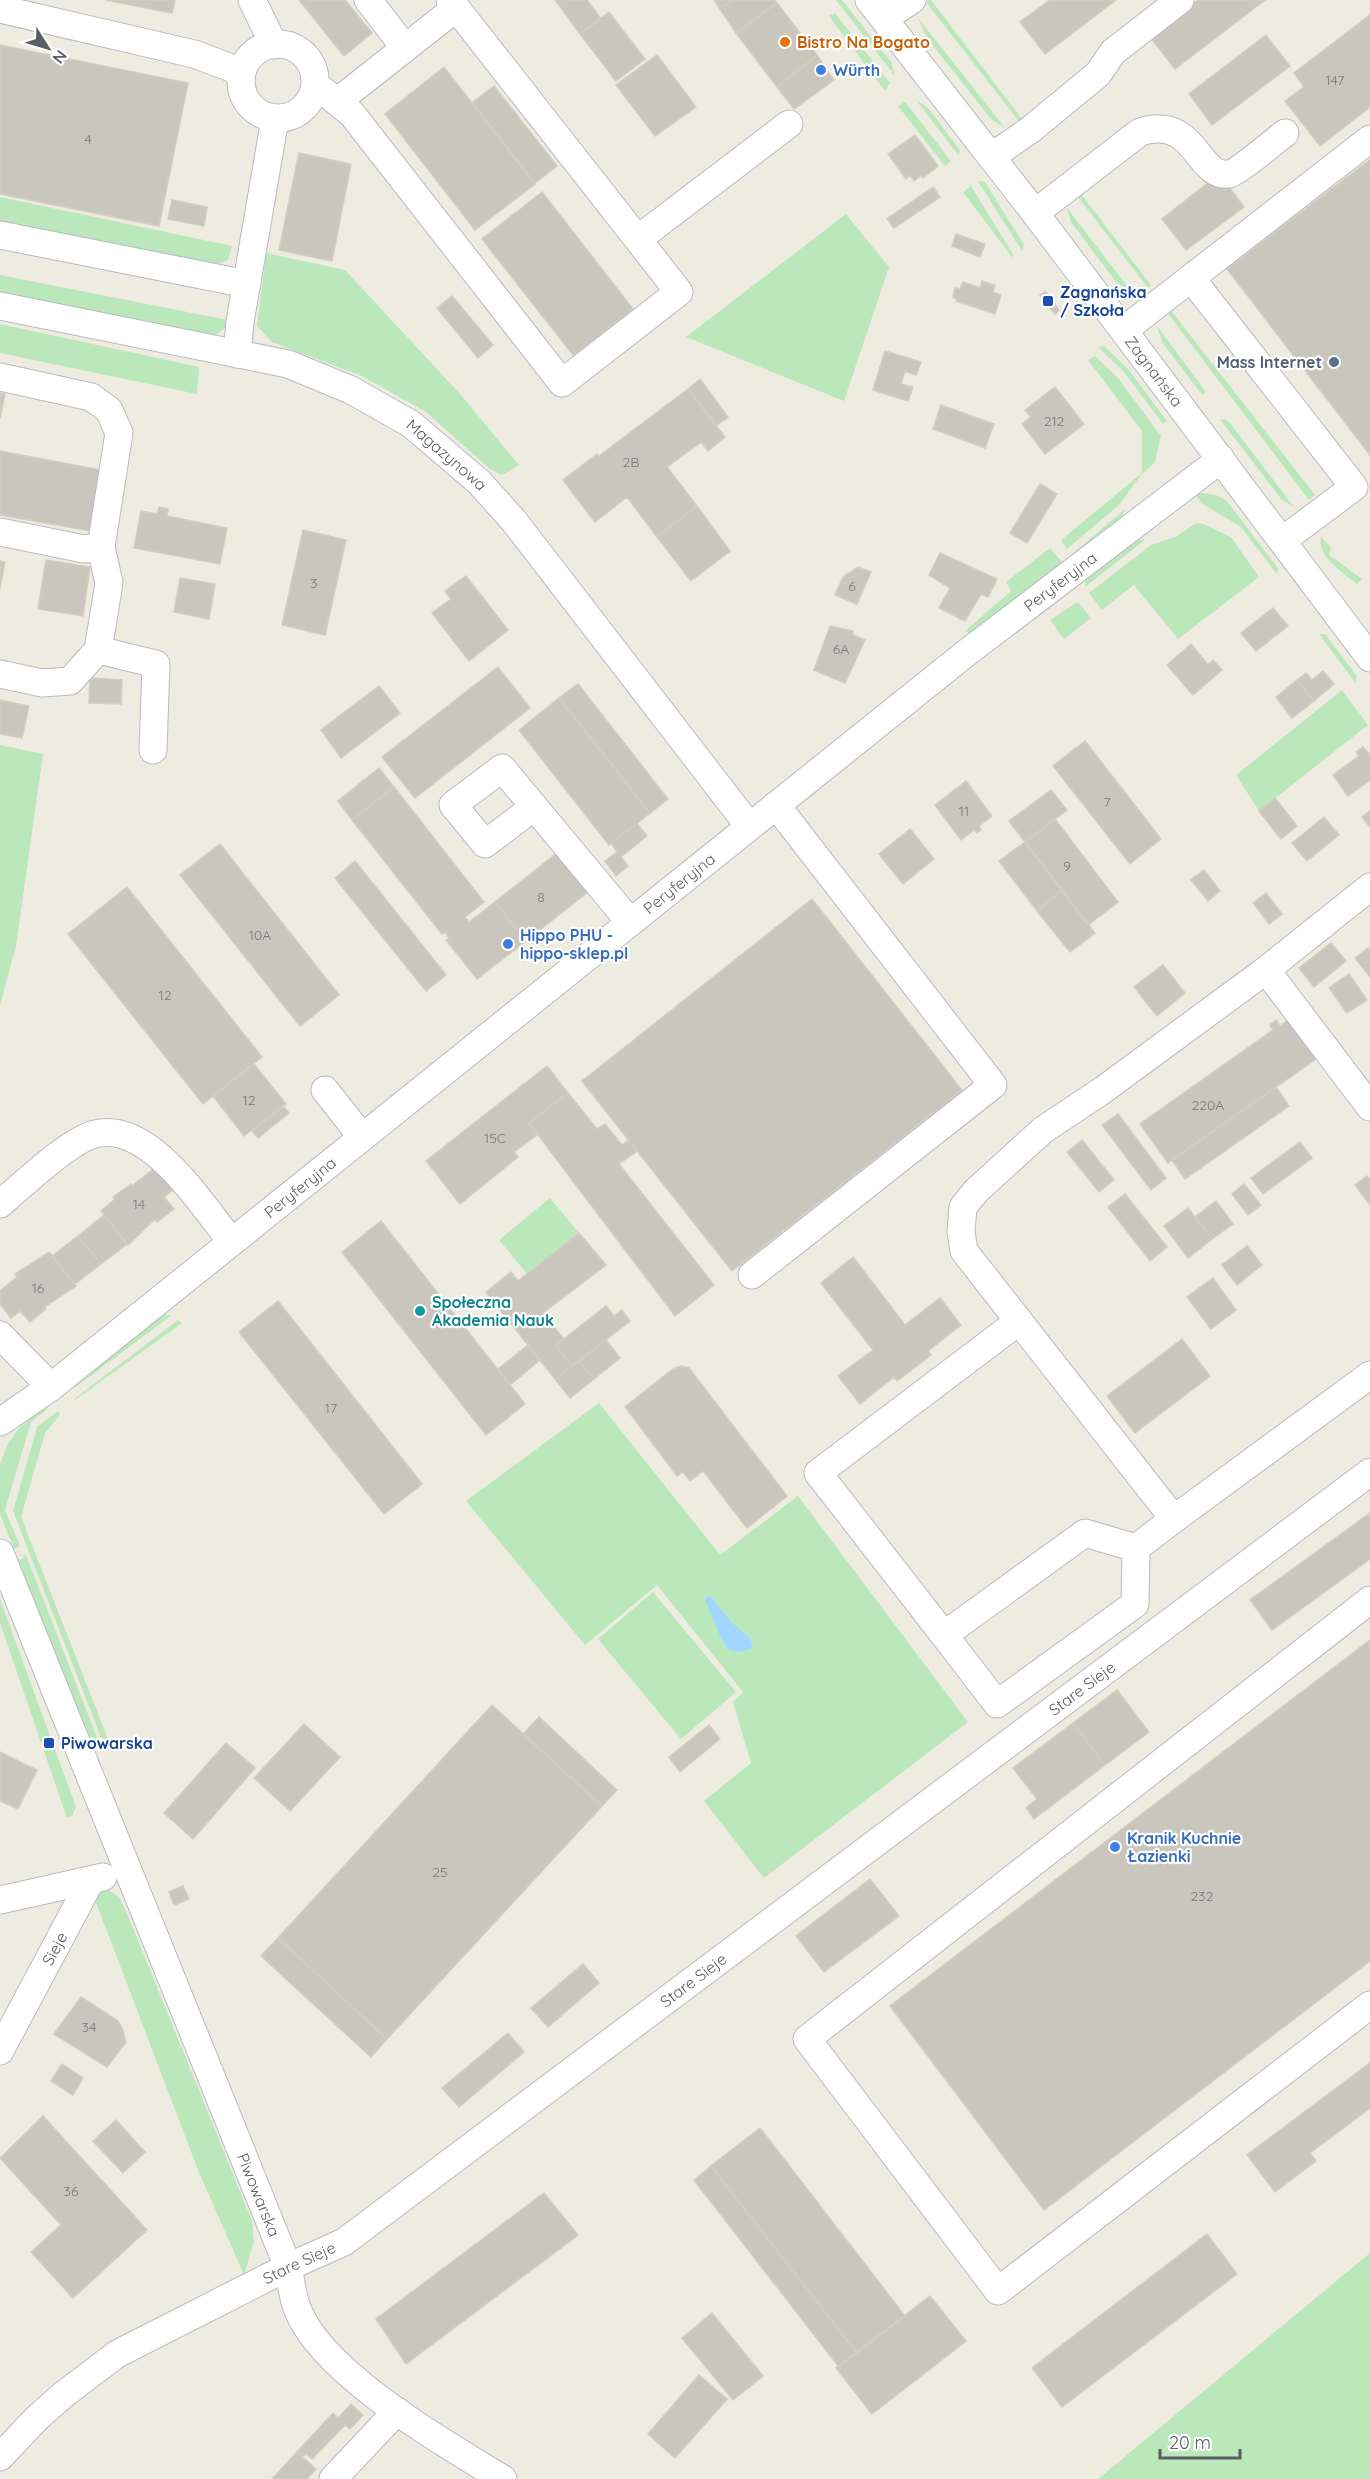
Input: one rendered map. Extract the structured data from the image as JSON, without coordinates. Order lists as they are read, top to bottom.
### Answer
{
  "streets": {
    "street": [
      "Zagnańska",
      "Magazynowa",
      "Peryferyjna",
      "Stare Sieje",
      "Sieje",
      "Piwowarska"
    ]
  },
  "crossings": [
    ["Zagnańska", "Peryferyjna"],
    ["Magazynowa", "Peryferyjna"],
    ["Stare Sieje", "Piwowarska"]
  ],
  "places": {
    "other": [
      "Bistro Na Bogato",
      "Würth",
      "Mass Internet",
      "Hippo PHU - hippo-sklep.pl",
      "Społeczna Akademia Nauk",
      "Kranik Kuchnie Łazienki"
    ],
    "transit": ["Zagnańska / Szkoła", "Piwowarska"]
  },
  "house_numbers": [
    "147",
    "4",
    "212",
    "2B",
    "3",
    "6",
    "6A",
    "7",
    "11",
    "9",
    "8",
    "10A",
    "12",
    "12",
    "220A",
    "15C",
    "14",
    "16",
    "17",
    "25",
    "232",
    "34",
    "36"
  ],
  "scale_bar": "20 m",
  "north": "bottom right"
}
